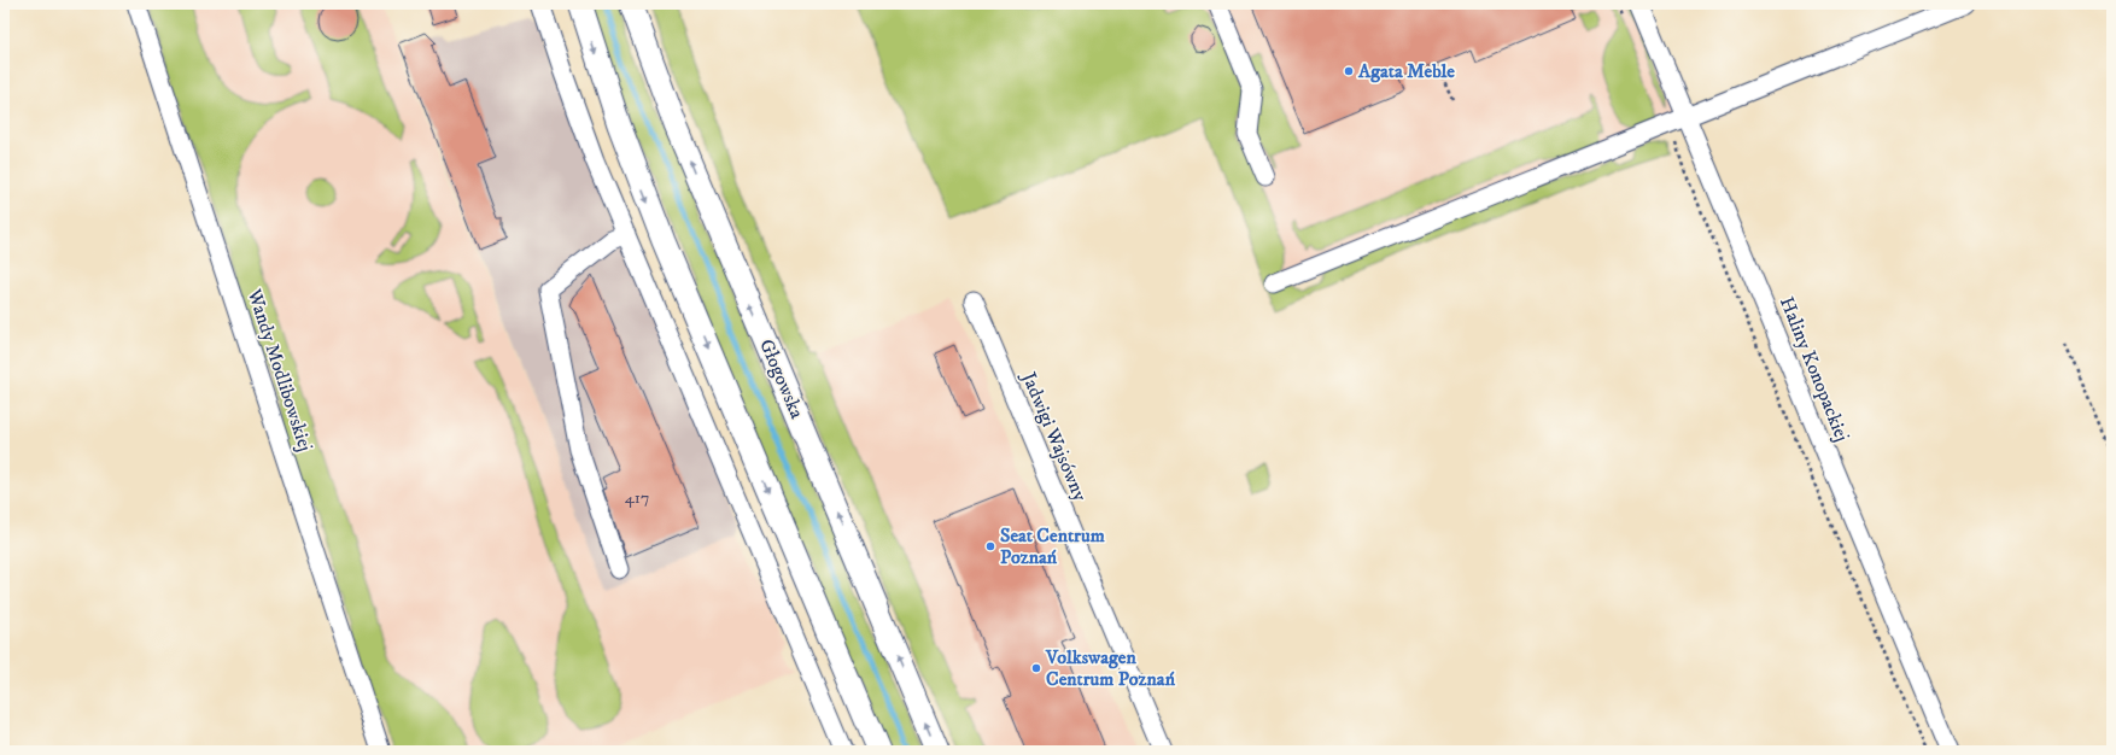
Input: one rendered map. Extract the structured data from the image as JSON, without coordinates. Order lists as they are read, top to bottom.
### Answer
{
  "streets": {
    "main road": ["Głogowska"],
    "street": ["Haliny Konopackiej", "Wandy Modlibowskiej", "Jadwigi Wajsówny"]
  },
  "places": ["Agata Meble", "Seat Centrum Poznań", "Volkswagen Centrum Poznań"],
  "house_numbers": ["417"]
}
